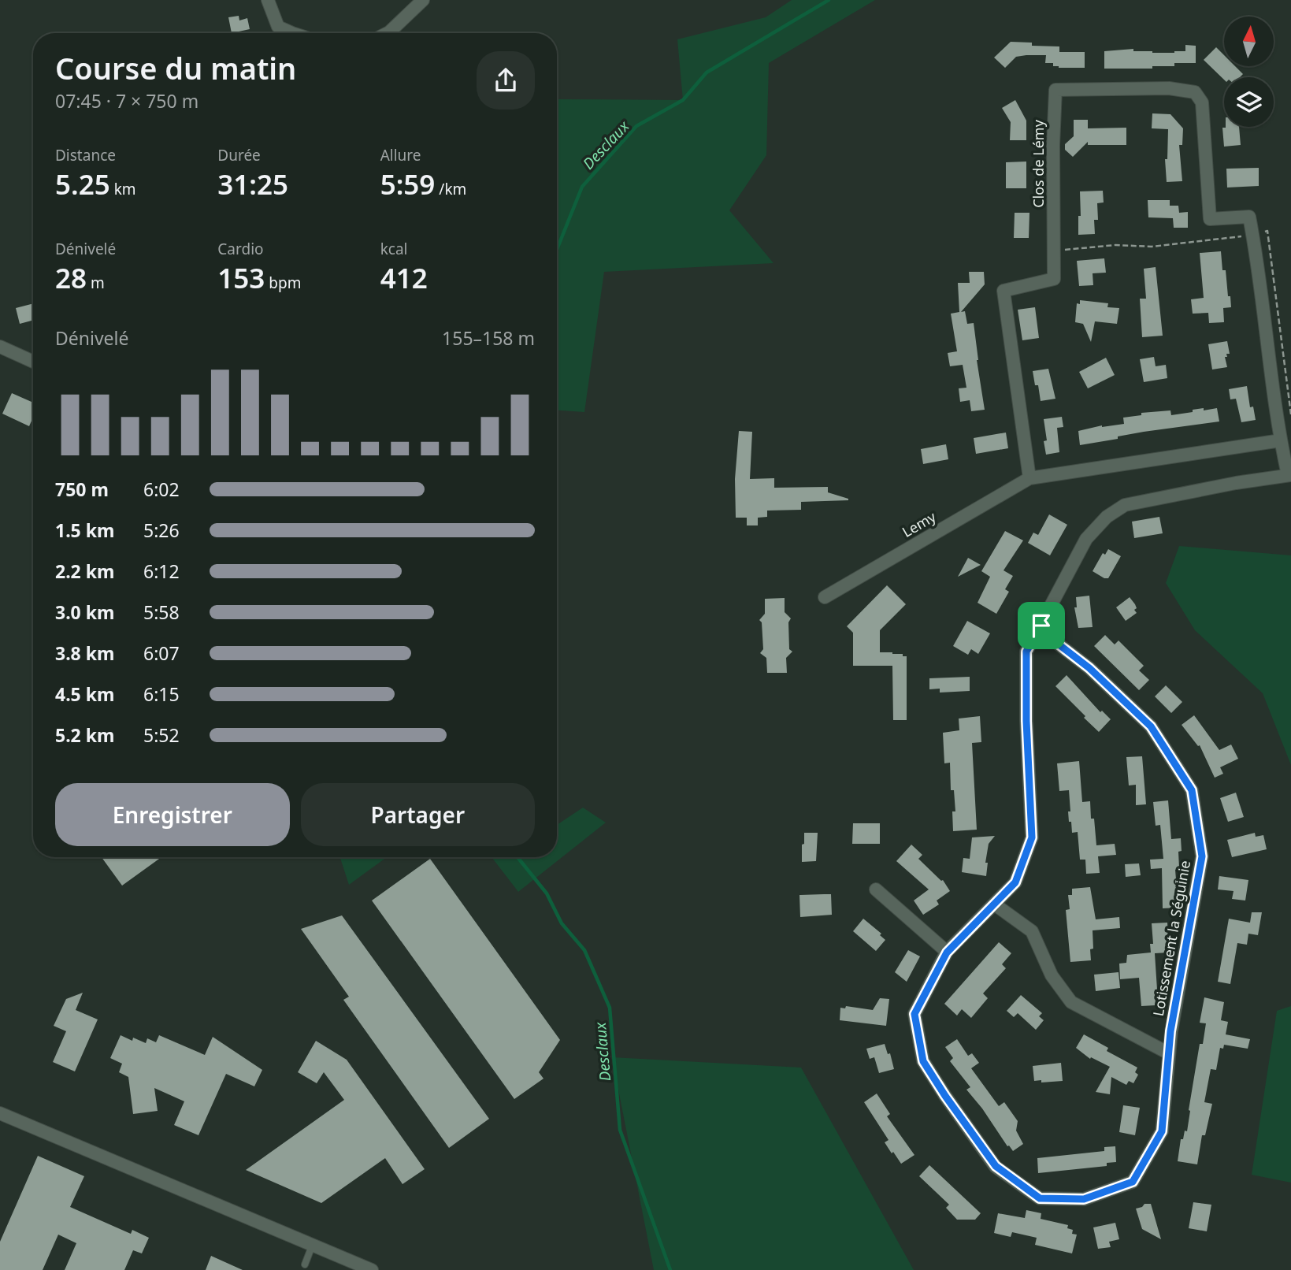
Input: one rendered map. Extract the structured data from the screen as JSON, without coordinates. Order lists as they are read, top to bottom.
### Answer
{
  "streets": {
    "street": ["Clos de Lémy", "Lemy", "Lotissement la Séguinie"]
  },
  "crossings": [
    ["Clos de Lémy", "Lemy"],
    ["Clos de Lémy", "Lotissement la Séguinie"]
  ],
  "water": ["Desclaux"],
  "north": "top",
  "page": {
    "heading": ["Course du matin", "07:45 · 7 × 750 m"],
    "stats": [
      ["Distance", "5.25 km"],
      ["Durée", "31:25"],
      ["Allure", "5:59 /km"],
      ["Dénivelé", "28 m"],
      ["Cardio", "153 bpm"],
      ["kcal", "412"]
    ],
    "chart": ["Dénivelé", "155–158 m"],
    "list": [
      {
        "name": "750 m",
        "note": "6:02"
      },
      {
        "name": "1.5 km",
        "note": "5:26"
      },
      {
        "name": "2.2 km",
        "note": "6:12"
      },
      {
        "name": "3.0 km",
        "note": "5:58"
      },
      {
        "name": "3.8 km",
        "note": "6:07"
      },
      {
        "name": "4.5 km",
        "note": "6:15"
      },
      {
        "name": "5.2 km",
        "note": "5:52"
      }
    ],
    "buttons": ["Enregistrer", "Partager"]
  }
}
